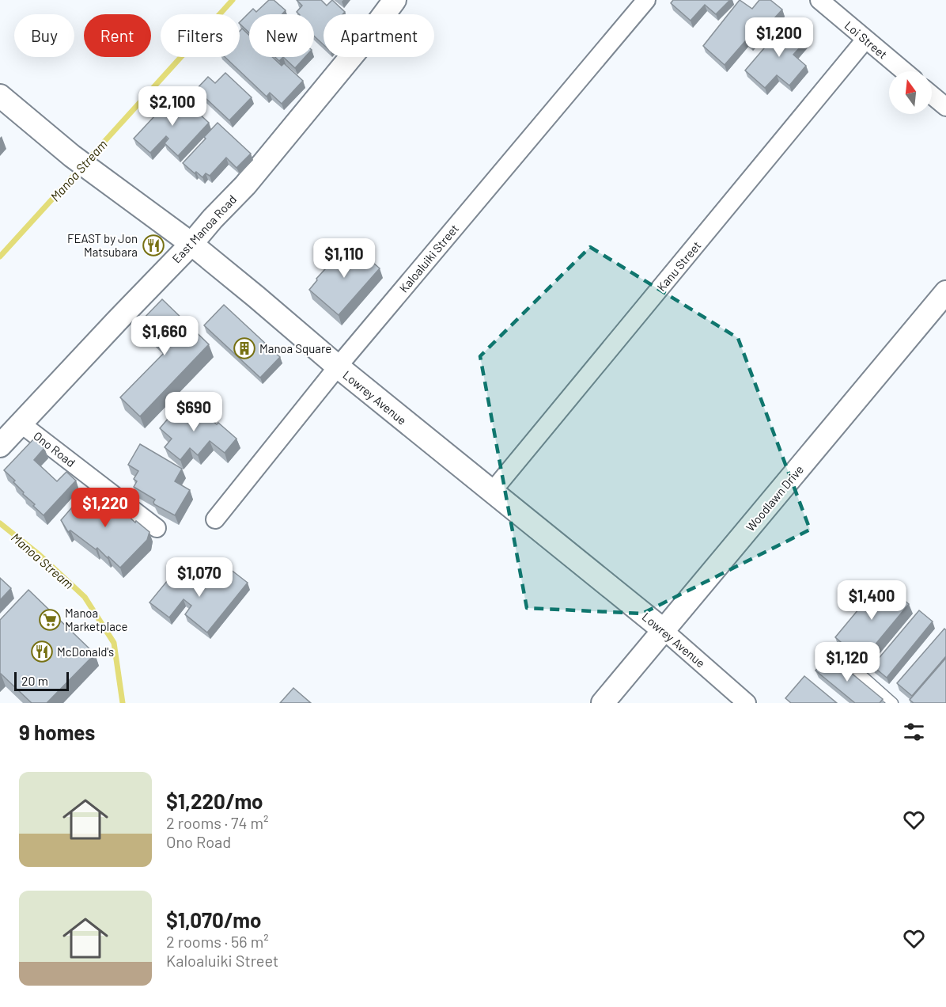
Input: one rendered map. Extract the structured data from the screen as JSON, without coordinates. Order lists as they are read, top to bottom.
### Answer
{
  "streets": {
    "street": [
      "Loi Street",
      "East Manoa Road",
      "Kaloaluiki Street",
      "Kanu Street",
      "Lowrey Avenue",
      "Ono Road",
      "Woodlawn Drive"
    ]
  },
  "crossings": [
    ["Loi Street", "Kanu Street"],
    ["East Manoa Road", "Lowrey Avenue"],
    ["East Manoa Road", "Ono Road"],
    ["Kaloaluiki Street", "Lowrey Avenue"],
    ["Kanu Street", "Lowrey Avenue"],
    ["Lowrey Avenue", "Woodlawn Drive"]
  ],
  "water": ["Manoa Stream"],
  "places": {
    "restaurant": ["FEAST by Jon Matsubara", "McDonald's"],
    "building": ["Manoa Square"],
    "supermarket": ["Manoa Marketplace"]
  },
  "scale_bar": "20 m",
  "north": "top",
  "page": {
    "chip": [
      "Buy",
      "Rent",
      "Filters",
      "New",
      "Apartment"
    ],
    "price": [
      "$1,200",
      "$2,100",
      "$1,110",
      "$1,660",
      "$690",
      "$1,220",
      "$1,070",
      "$1,400",
      "$1,120"
    ],
    "scale": "20 m",
    "heading": "9 homes",
    "list": [
      {
        "name": "$1,220/mo",
        "note": "2 rooms · 74 m² · Ono Road"
      },
      {
        "name": "$1,070/mo",
        "note": "2 rooms · 56 m² · Kaloaluiki Street"
      }
    ]
  }
}
